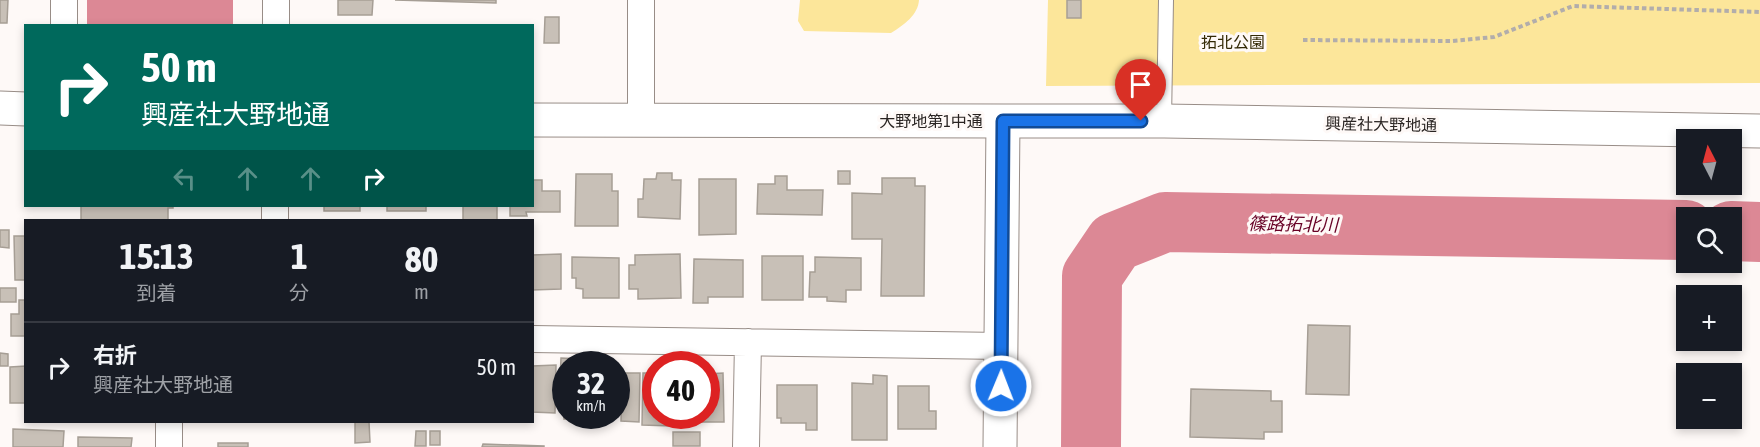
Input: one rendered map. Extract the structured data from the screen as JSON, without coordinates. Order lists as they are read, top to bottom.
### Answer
{
  "streets": {
    "street": ["大野地第1中通", "興産社大野地通"]
  },
  "crossings": [
    ["大野地第1中通", "興産社大野地通"]
  ],
  "water": ["篠路拓北川"],
  "parks": ["拓北公園"],
  "north": "top",
  "page": {
    "turn": ["50 m", "興産社大野地通"],
    "map_buttons": ["+", "−"],
    "eta": [
      "15:13",
      "到着",
      "1",
      "分",
      "80",
      "m"
    ],
    "list": [
      {
        "name": "右折",
        "note": "興産社大野地通",
        "value": "50 m"
      }
    ],
    "speed": "32 km/h",
    "limit": "40"
  }
}
